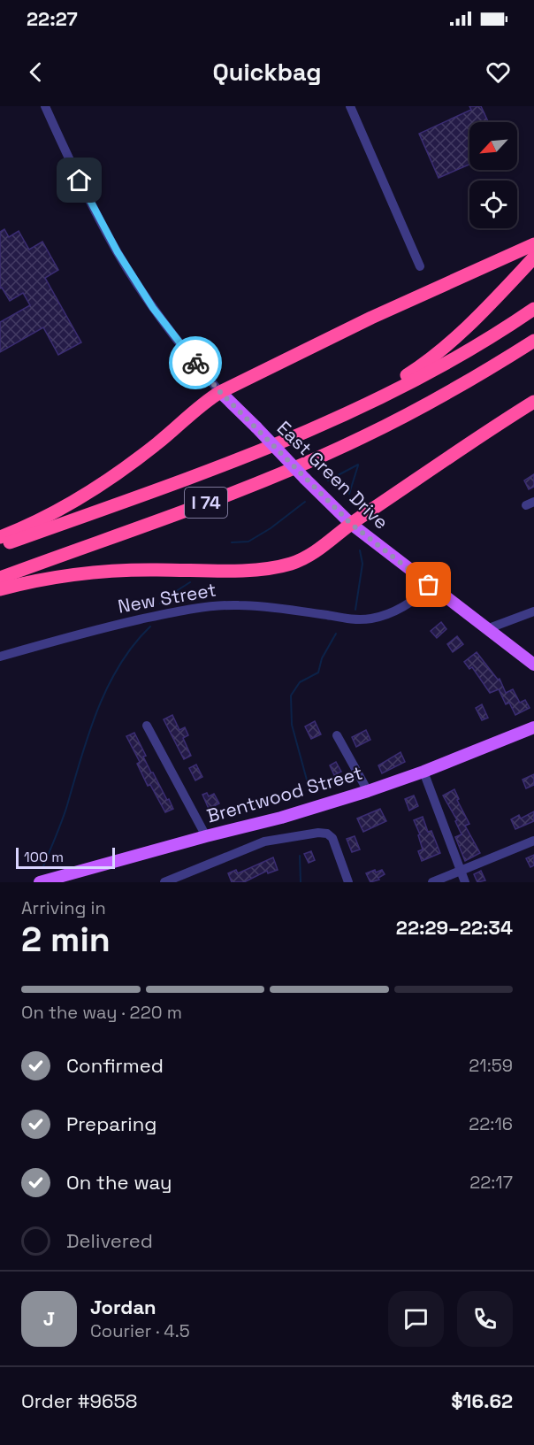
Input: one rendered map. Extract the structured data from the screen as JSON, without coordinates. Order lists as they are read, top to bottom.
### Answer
{
  "streets": {
    "highway": ["I 74"],
    "main road": ["East Green Drive", "Brentwood Street"],
    "street": ["New Street"]
  },
  "crossings": [
    ["East Green Drive", "New Street"]
  ],
  "scale_bar": "100 m",
  "north": "bottom left",
  "page": {
    "status": "22:27",
    "header": "Quickbag",
    "scale": "100 m",
    "heading": ["2 min", "Arriving in", "22:29–22:34"],
    "panel": [
      "Jordan",
      "Courier · 4.5",
      "Order #9658",
      "$16.62"
    ],
    "bar": "On the way · 220 m",
    "list": [
      ["Confirmed", "21:59"],
      ["Preparing", "22:16"],
      ["On the way", "22:17"],
      "Delivered"
    ],
    "round": "J"
  }
}
